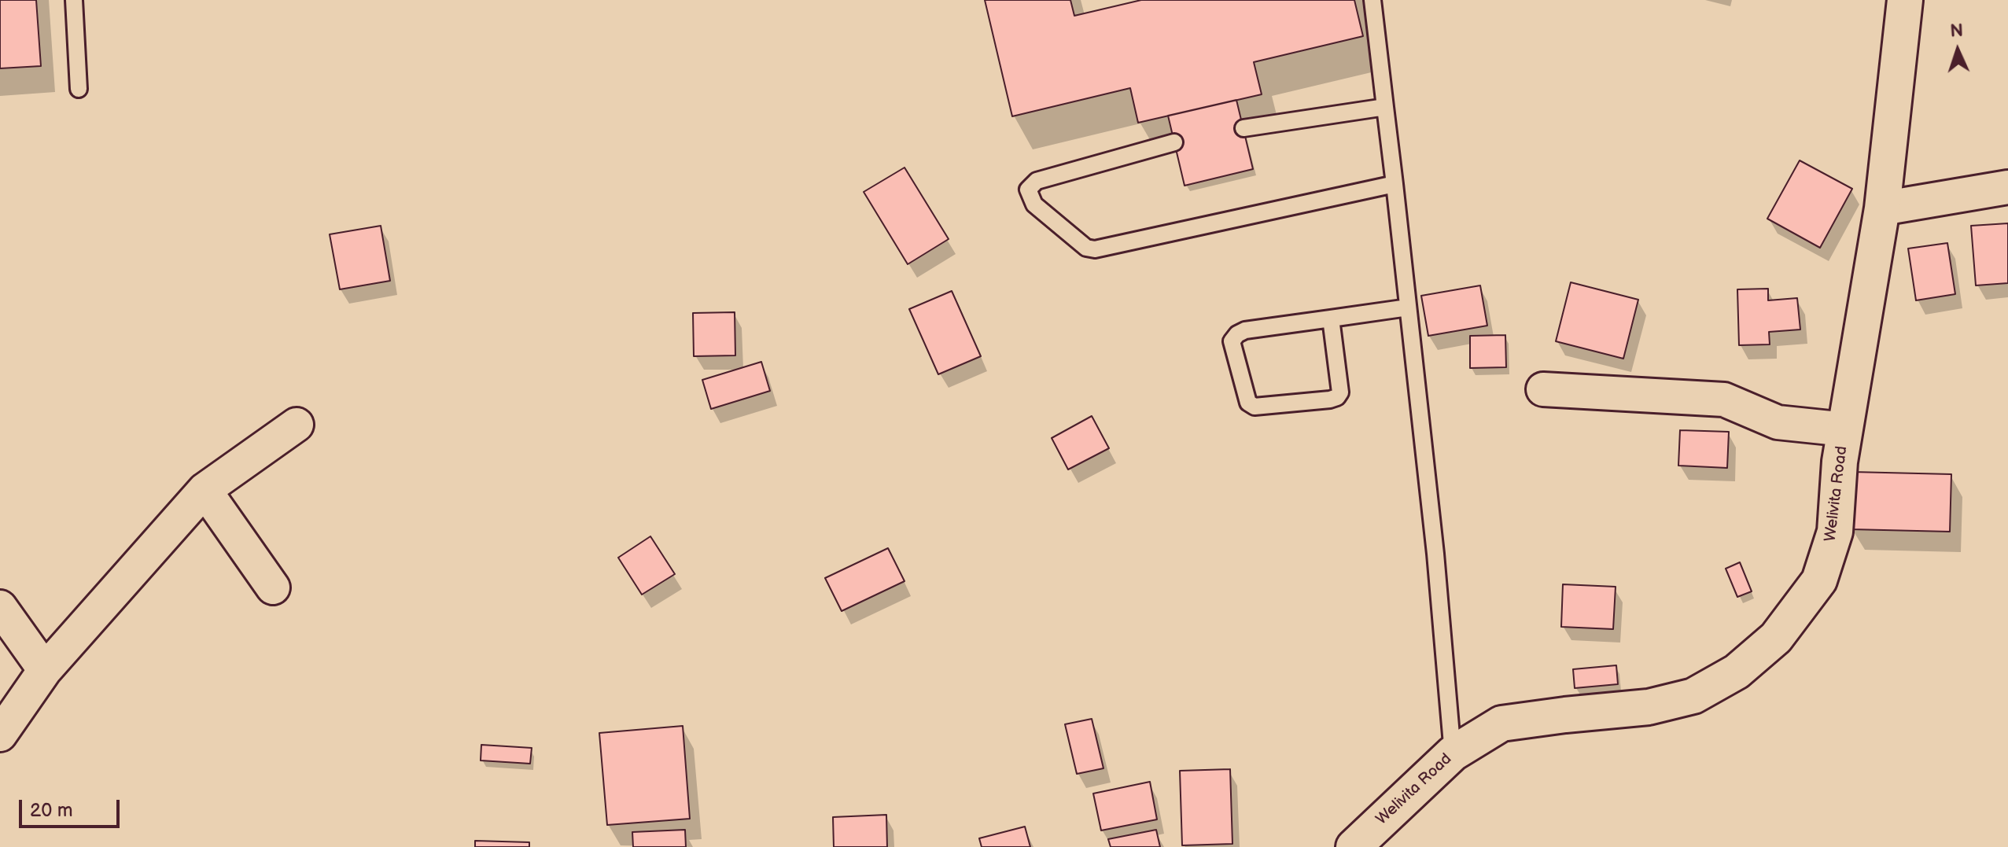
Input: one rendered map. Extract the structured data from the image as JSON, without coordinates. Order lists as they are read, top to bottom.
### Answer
{
  "streets": {
    "street": ["Welivita Road"]
  },
  "scale_bar": "20 m",
  "north": "top"
}
